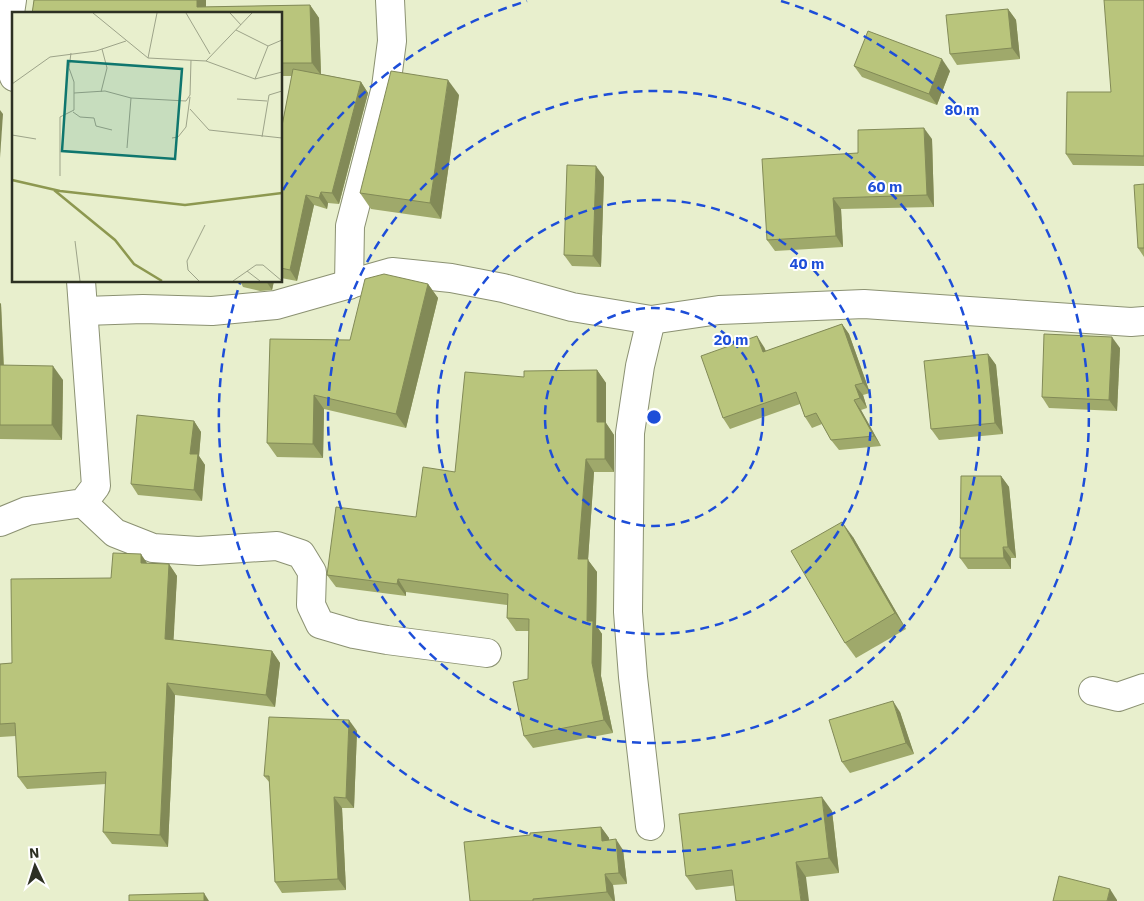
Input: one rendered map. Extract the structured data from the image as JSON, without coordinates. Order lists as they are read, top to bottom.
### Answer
{
  "north": "top",
  "rings": [
    "80 m",
    "60 m",
    "40 m",
    "20 m"
  ]
}
